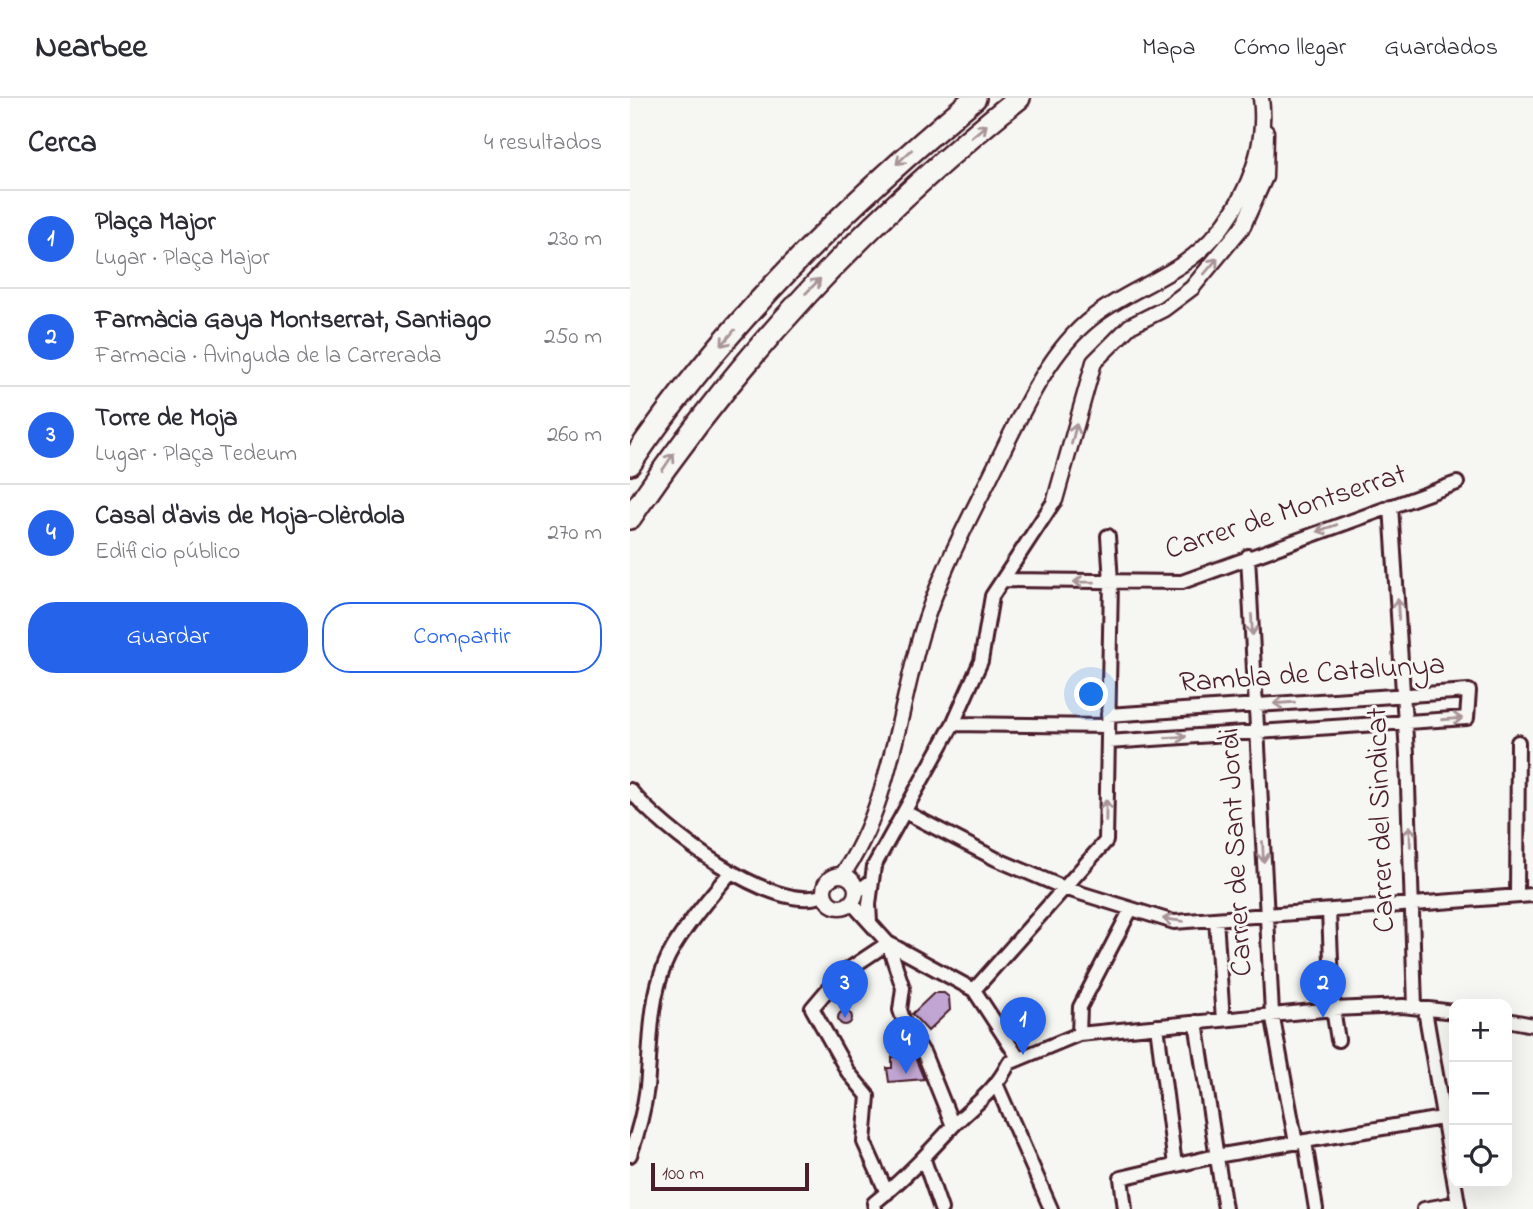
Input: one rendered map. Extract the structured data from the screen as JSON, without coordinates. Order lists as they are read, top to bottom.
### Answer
{
  "streets": {
    "street": [
      "Carrer de Montserrat",
      "Rambla de Catalunya",
      "Carrer del Sindicat",
      "Carrer de Sant Jordi"
    ]
  },
  "crossings": [
    ["Carrer de Montserrat", "Carrer del Sindicat"],
    ["Carrer de Montserrat", "Carrer de Sant Jordi"],
    ["Rambla de Catalunya", "Carrer del Sindicat"],
    ["Rambla de Catalunya", "Carrer de Sant Jordi"]
  ],
  "one_way": ["Carrer de Montserrat", "Carrer del Sindicat", "Carrer de Sant Jordi"],
  "scale_bar": "100 m",
  "page": {
    "header": "Nearbee",
    "nav": ["Mapa", "Cómo llegar", "Guardados"],
    "heading": ["Cerca", "4 resultados"],
    "list": [
      {
        "mark": "1",
        "name": "Plaça Major",
        "note": "Lugar · Plaça Major",
        "value": "230 m"
      },
      {
        "mark": "2",
        "name": "Farmàcia Gaya Montserrat, Santiago",
        "note": "Farmacia · Avinguda de la Carrerada",
        "value": "250 m"
      },
      {
        "mark": "3",
        "name": "Torre de Moja",
        "note": "Lugar · Plaça Tedeum",
        "value": "260 m"
      },
      {
        "mark": "4",
        "name": "Casal d'avis de Moja-Olèrdola",
        "note": "Edificio público",
        "value": "270 m"
      }
    ],
    "buttons": ["Guardar", "Compartir"],
    "pins": [
      "2",
      "3",
      "1",
      "4"
    ],
    "map_buttons": ["+", "−"],
    "scale": "100 m"
  }
}
